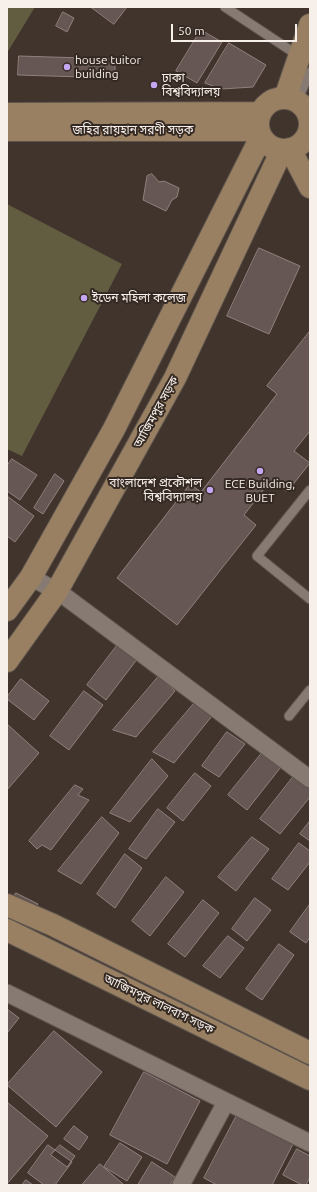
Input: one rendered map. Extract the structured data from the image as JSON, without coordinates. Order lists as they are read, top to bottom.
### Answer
{
  "streets": {
    "main road": ["জহির রায়হান সরণী সড়ক", "আজিমপুর সড়ক", "আজিমপুর লালবাগ সড়ক"]
  },
  "crossings": [
    ["জহির রায়হান সরণী সড়ক", "আজিমপুর সড়ক"]
  ],
  "places": [
    "house tuitor building",
    "ঢাকা বিশ্ববিদ্যালয়",
    "ইডেন মহিলা কলেজ",
    "ECE Building, BUET",
    "বাংলাদেশ প্রকৌশল বিশ্ববিদ্যালয়"
  ],
  "scale_bar": "50 m"
}
